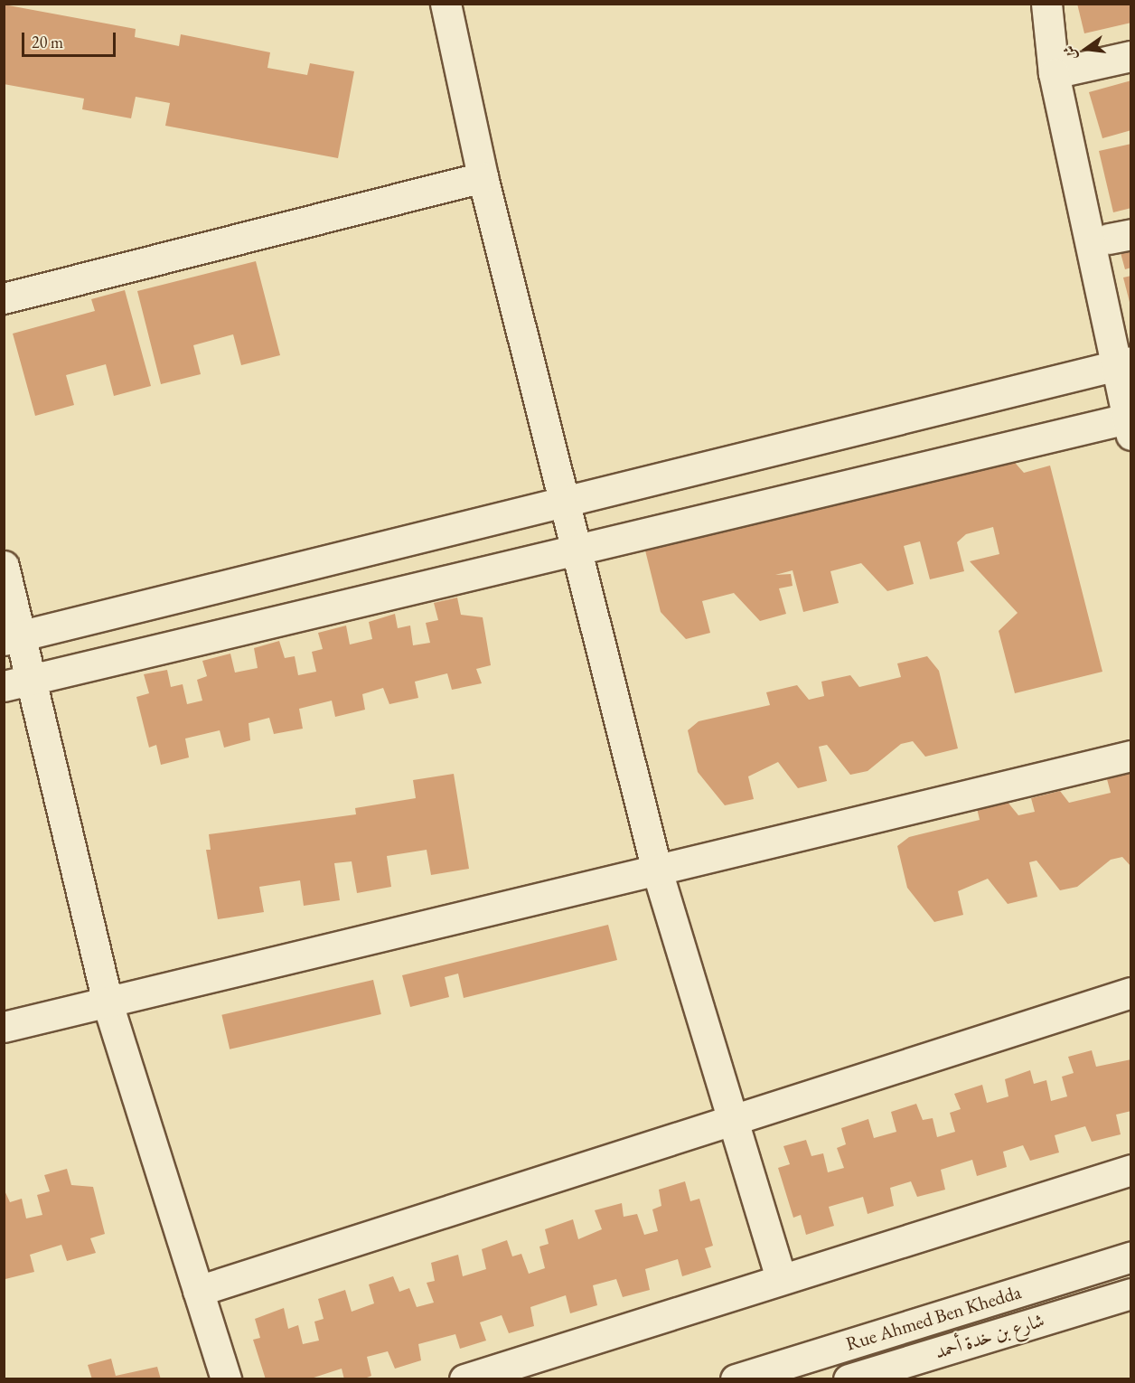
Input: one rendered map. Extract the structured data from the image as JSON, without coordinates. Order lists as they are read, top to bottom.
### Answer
{
  "streets": {
    "street": ["Rue Ahmed Ben Khedda", "شارع بن خدة أحمد"]
  },
  "scale_bar": "20 m",
  "north": "left"
}
